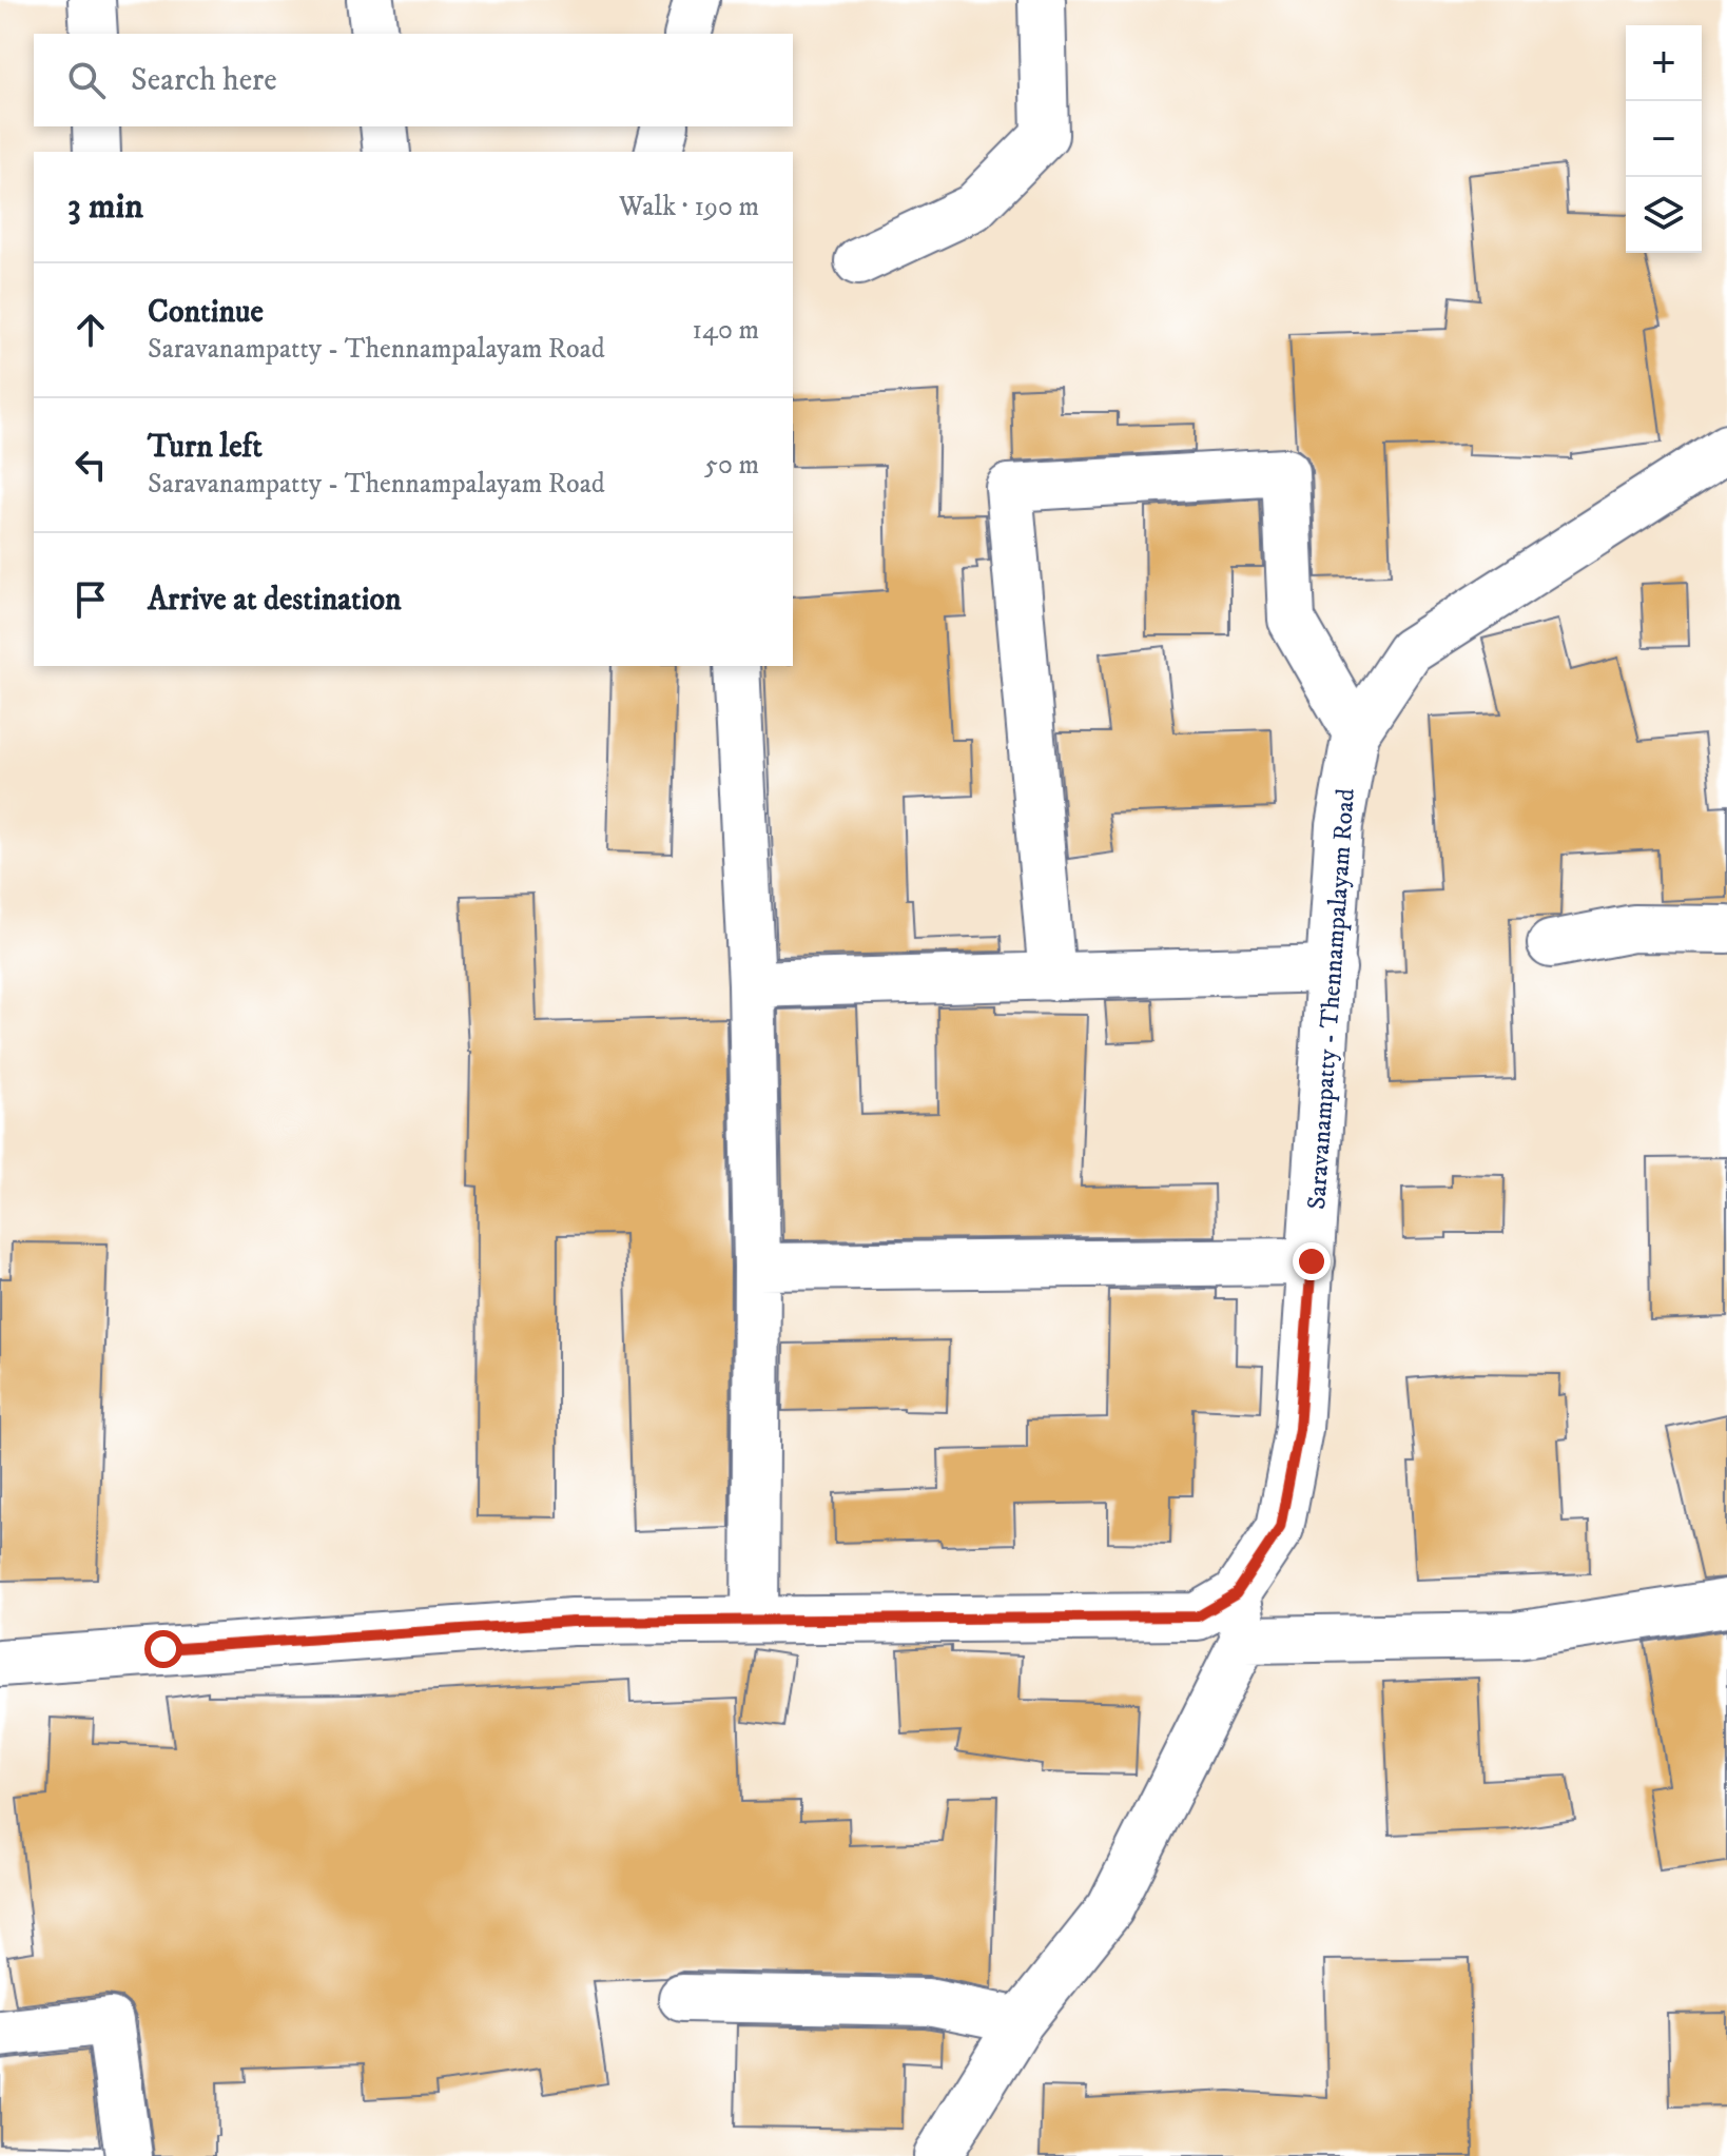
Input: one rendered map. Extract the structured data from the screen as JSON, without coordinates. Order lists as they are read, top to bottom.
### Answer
{
  "streets": {
    "street": ["Saravanampatty - Thennampalayam Road"]
  },
  "page": {
    "map_buttons": ["+", "−"],
    "search": "Search here",
    "heading": ["3 min", "Walk · 190 m"],
    "list": [
      ["Continue", "Saravanampatty - Thennampalayam Road", "140 m"],
      ["Turn left", "Saravanampatty - Thennampalayam Road", "50 m"],
      "Arrive at destination"
    ]
  }
}
